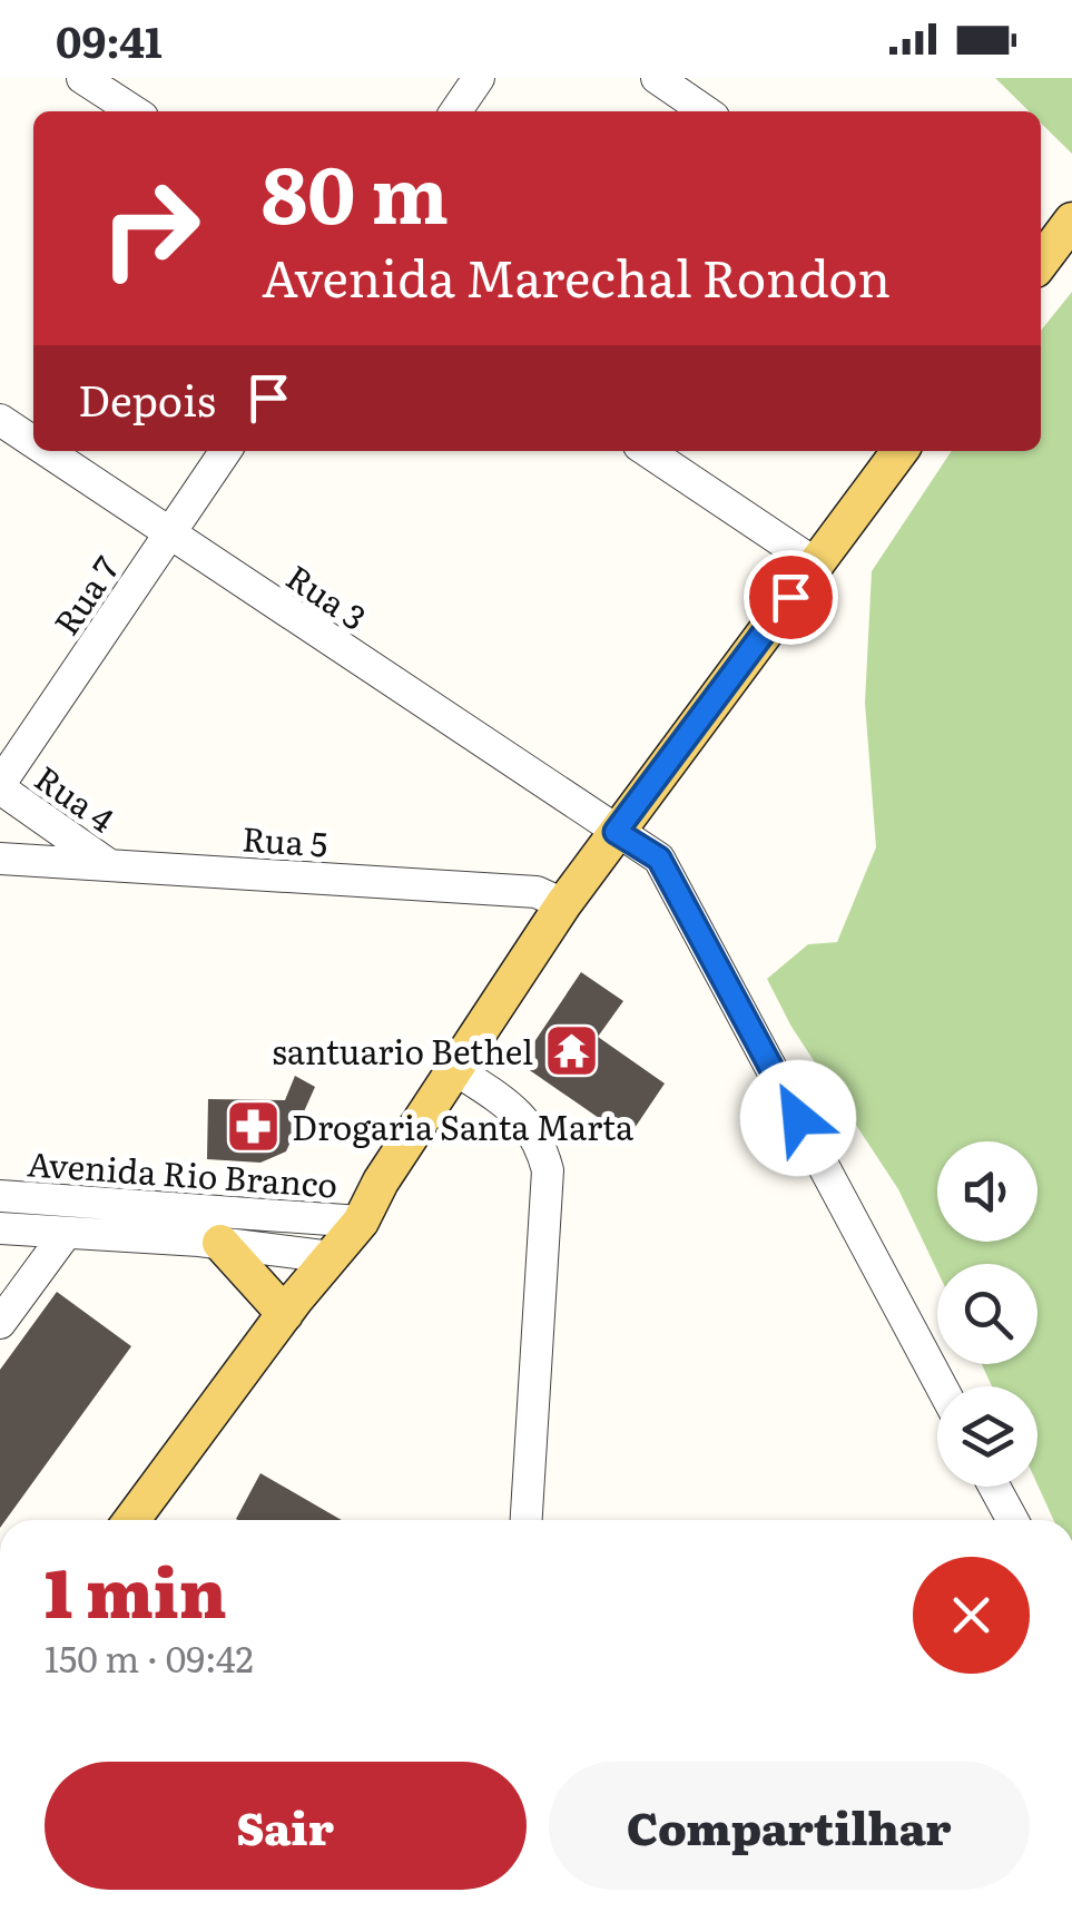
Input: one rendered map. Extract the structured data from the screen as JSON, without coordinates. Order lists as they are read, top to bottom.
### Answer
{
  "streets": {
    "street": [
      "Rua 7",
      "Rua 3",
      "Rua 4",
      "Rua 5",
      "Avenida Rio Branco"
    ]
  },
  "crossings": [
    ["Rua 7", "Rua 3"],
    ["Rua 7", "Rua 4"],
    ["Rua 4", "Rua 5"]
  ],
  "places": {
    "temple": ["santuario Bethel"],
    "pharmacy": ["Drogaria Santa Marta"]
  },
  "page": {
    "status": "09:41",
    "turn": ["80 m", "Avenida Marechal Rondon"],
    "then": "Depois",
    "heading": ["1 min", "150 m · 09:42"],
    "buttons": ["Sair", "Compartilhar"]
  }
}
